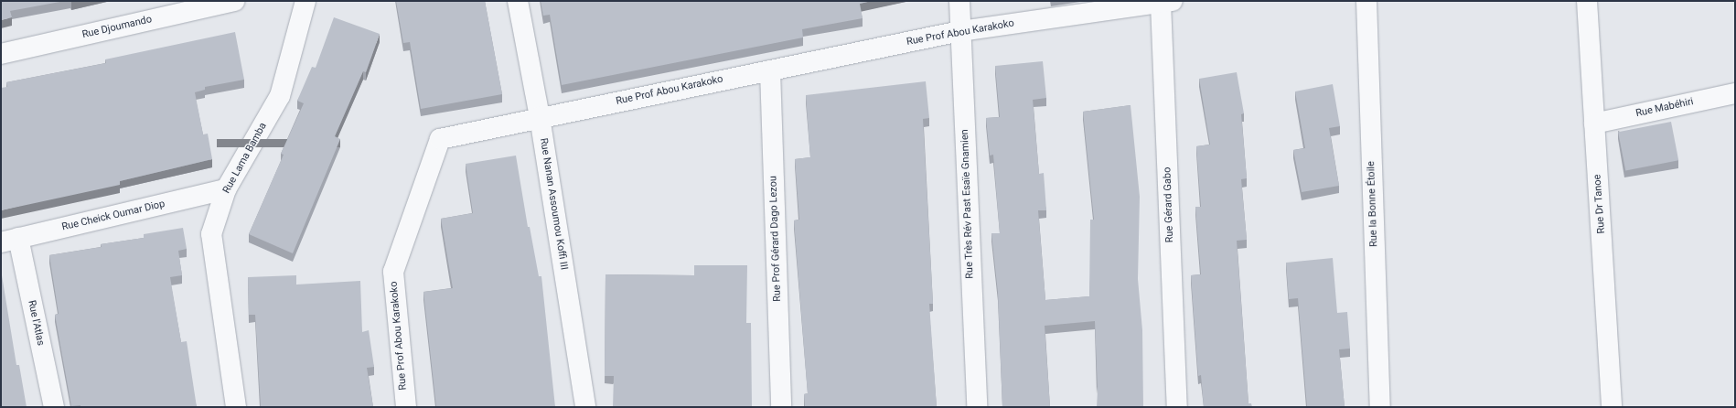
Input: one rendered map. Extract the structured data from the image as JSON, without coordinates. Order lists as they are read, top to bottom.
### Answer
{
  "streets": {
    "street": [
      "Rue Djoumando",
      "Rue Prof Abou Karakoko",
      "Rue Mabéhiri",
      "Rue Lama Bamba",
      "Rue Nanan Assoumou Koffi III",
      "Rue Très Rév Past Esaïe Gnamien",
      "Rue la Bonne Étoile",
      "Rue Dr Tanoe",
      "Rue Gérard Gabo",
      "Rue Cheick Oumar Diop",
      "Rue Prof Gérard Dago Lezou",
      "Rue l'Atlas"
    ]
  },
  "crossings": [
    ["Rue Prof Abou Karakoko", "Rue Nanan Assoumou Koffi III"],
    ["Rue Prof Abou Karakoko", "Rue Très Rév Past Esaïe Gnamien"],
    ["Rue Prof Abou Karakoko", "Rue Gérard Gabo"],
    ["Rue Prof Abou Karakoko", "Rue Prof Gérard Dago Lezou"],
    ["Rue Mabéhiri", "Rue Dr Tanoe"],
    ["Rue Lama Bamba", "Rue Cheick Oumar Diop"],
    ["Rue Cheick Oumar Diop", "Rue l'Atlas"]
  ]
}
